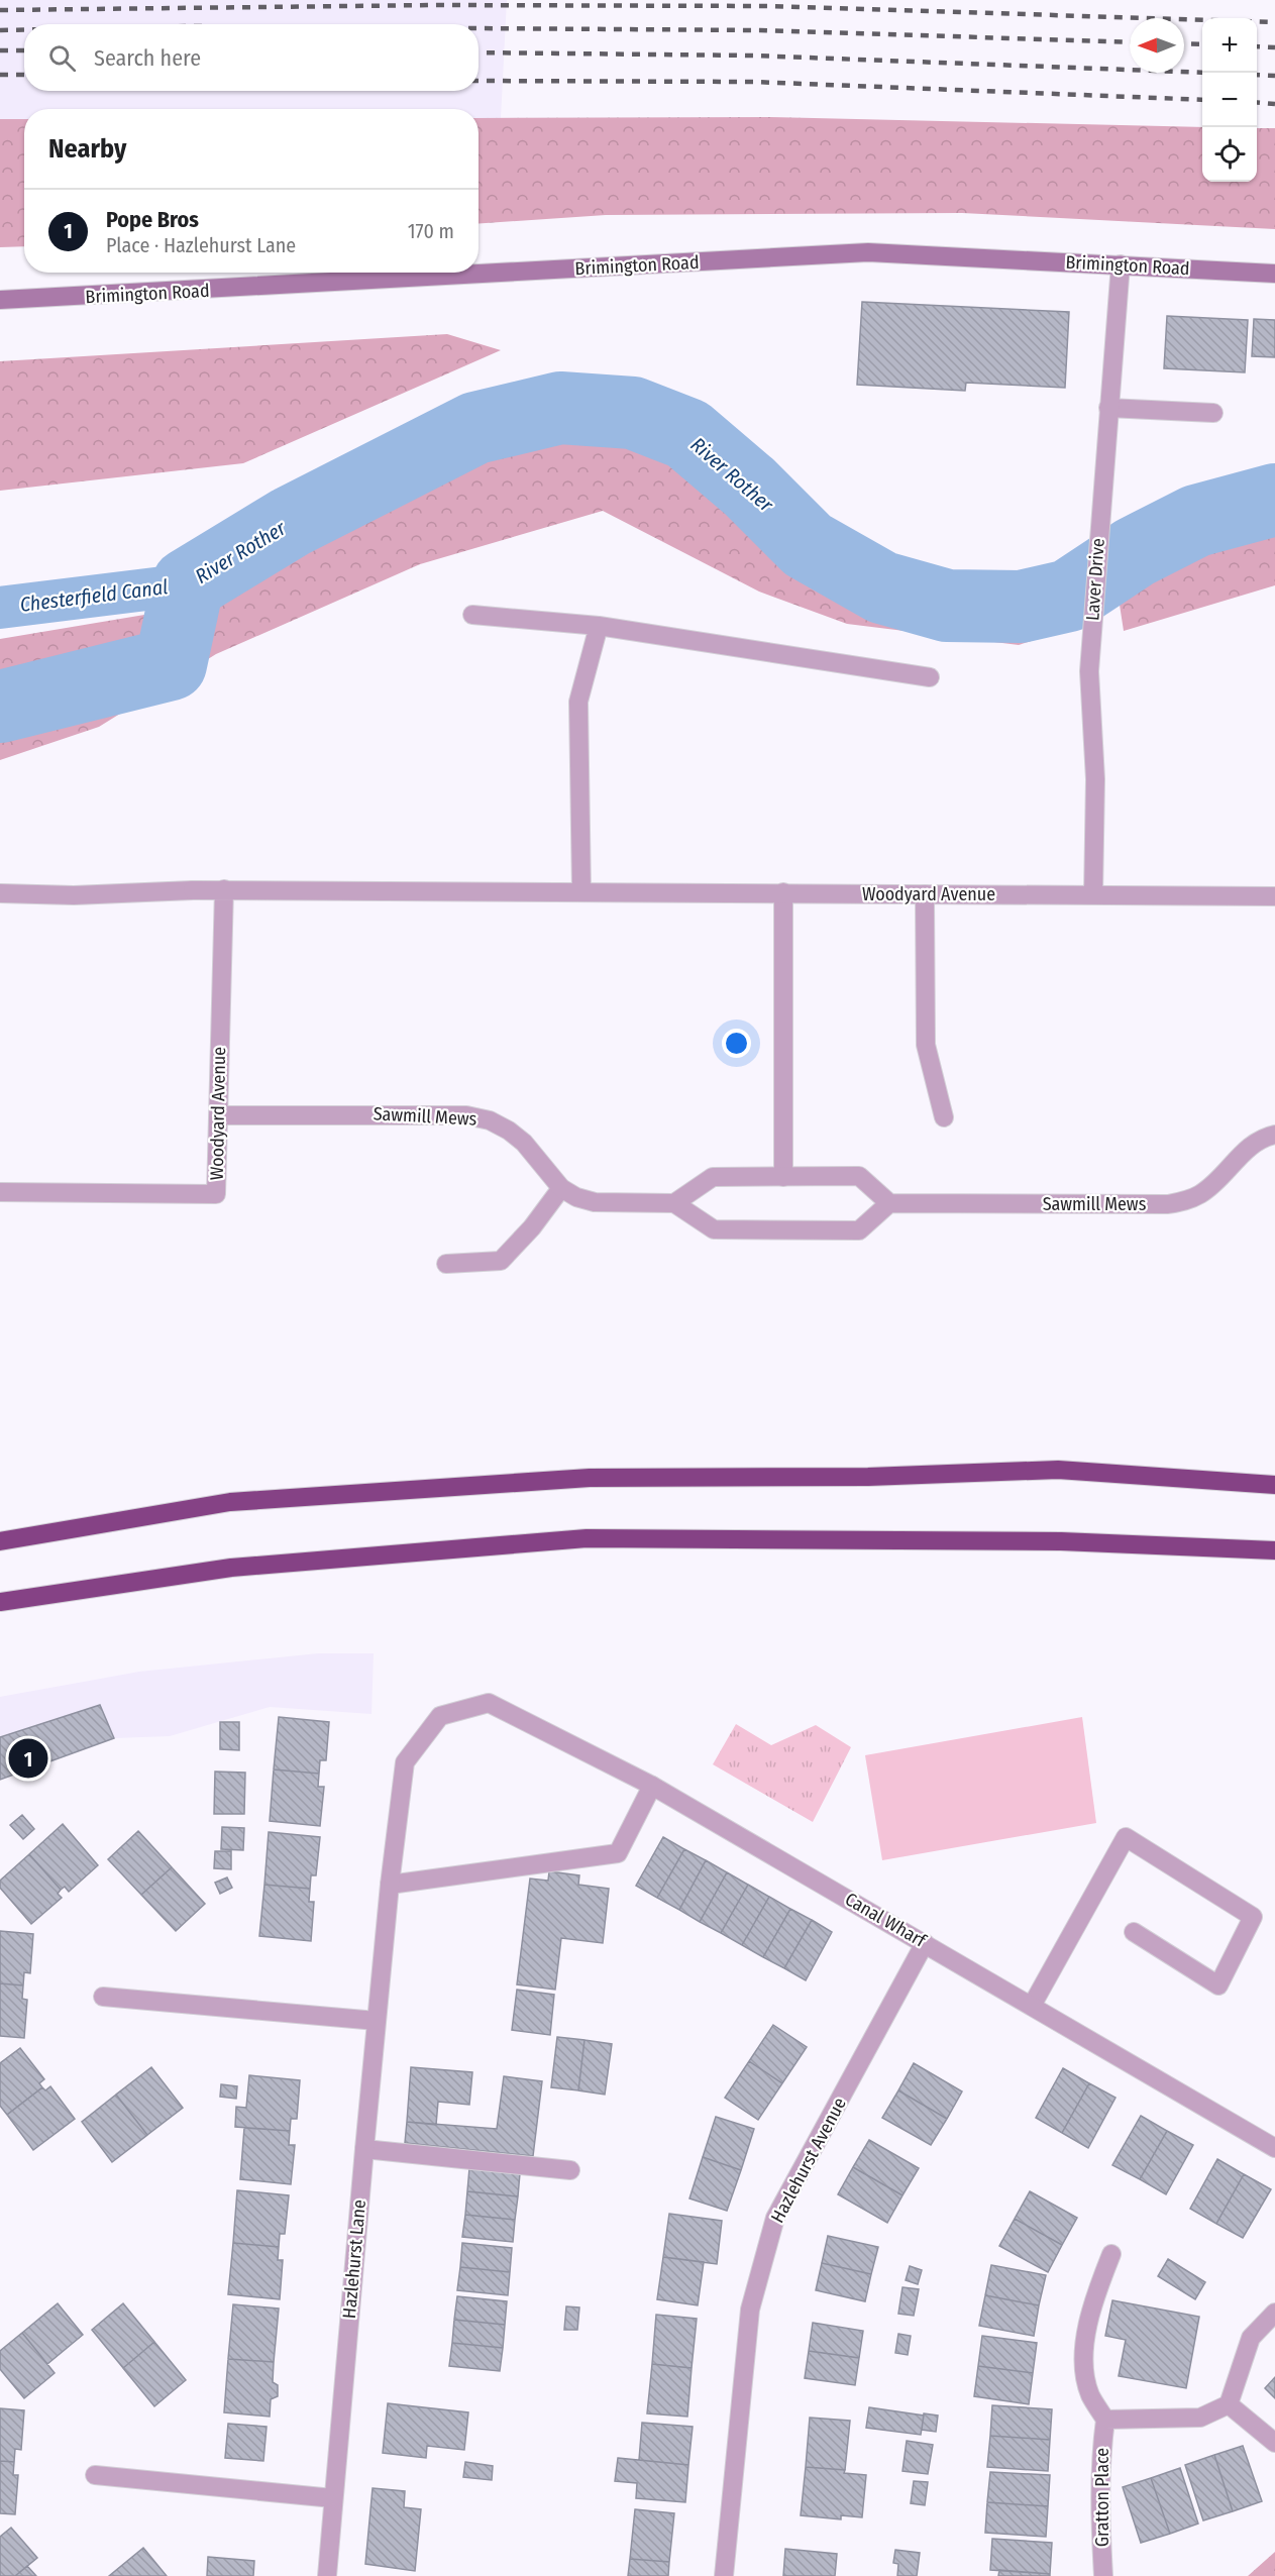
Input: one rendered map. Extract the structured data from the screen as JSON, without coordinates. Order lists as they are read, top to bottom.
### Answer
{
  "streets": {
    "main road": ["Brimington Road"],
    "street": [
      "Laver Drive",
      "Woodyard Avenue",
      "Sawmill Mews",
      "Canal Wharf",
      "Hazlehurst Avenue",
      "Hazlehurst Lane",
      "Gratton Place"
    ]
  },
  "crossings": [
    ["Brimington Road", "Laver Drive"],
    ["Laver Drive", "Woodyard Avenue"],
    ["Woodyard Avenue", "Sawmill Mews"],
    ["Canal Wharf", "Hazlehurst Avenue"],
    ["Canal Wharf", "Hazlehurst Lane"]
  ],
  "water": ["River Rother", "Chesterfield Canal"],
  "north": "left",
  "page": {
    "map_buttons": ["+", "−"],
    "search": "Search here",
    "heading": "Nearby",
    "list": [
      {
        "mark": "1",
        "name": "Pope Bros",
        "note": "Place · Hazlehurst Lane",
        "value": "170 m"
      }
    ],
    "pins": "1"
  }
}
